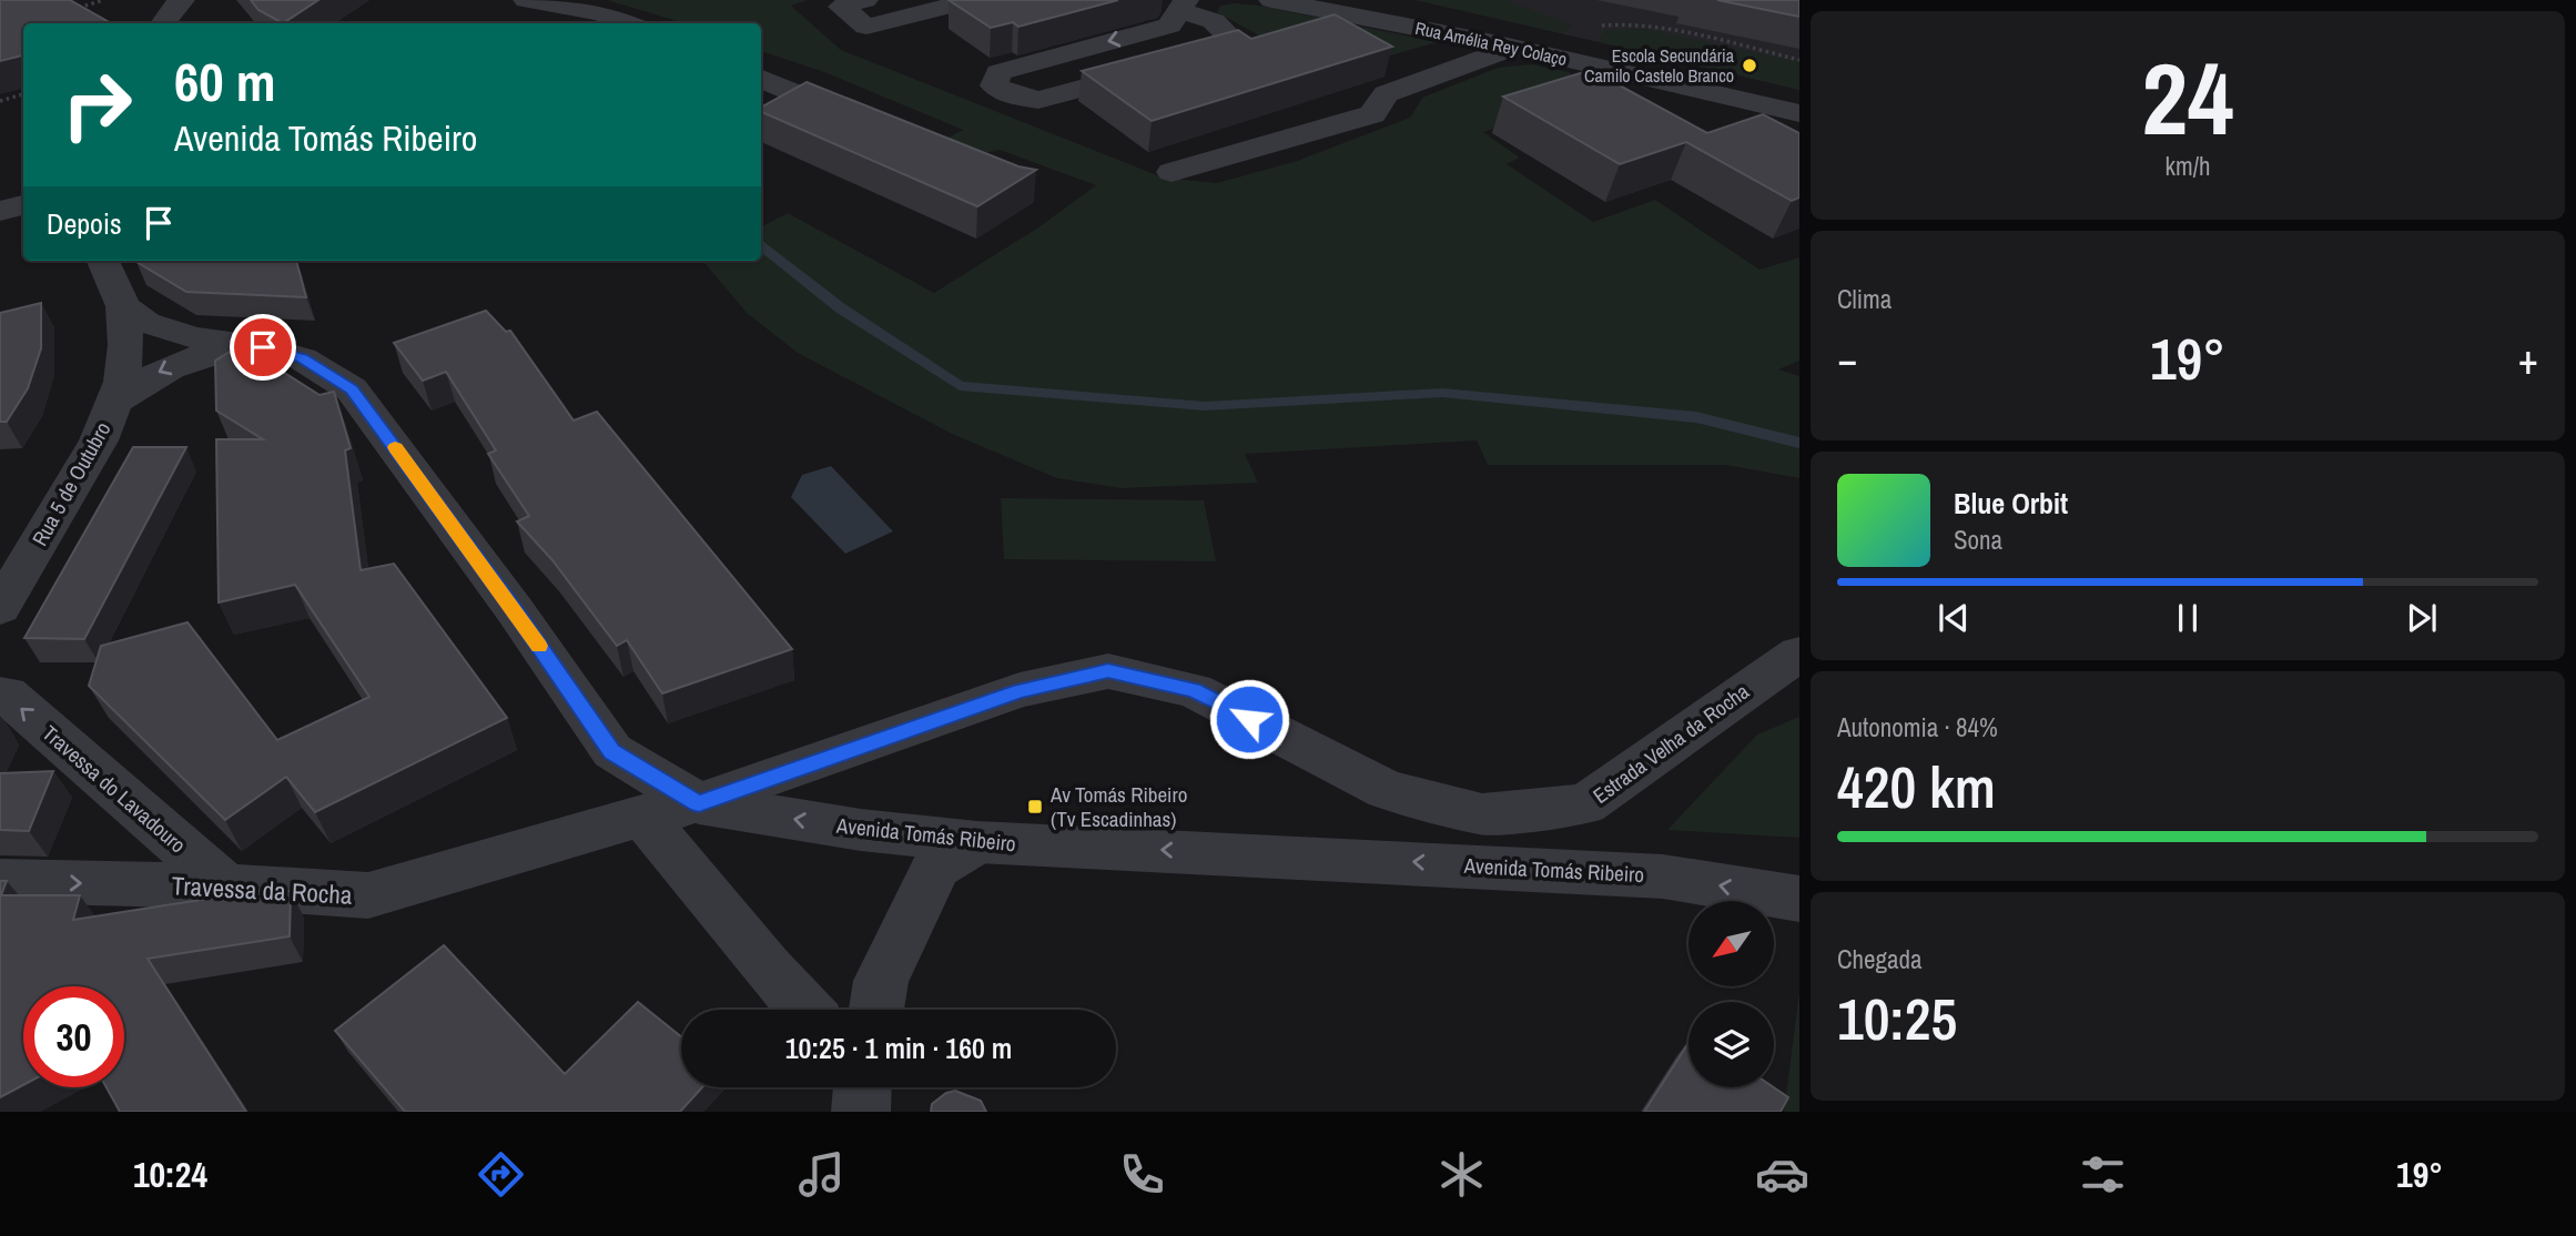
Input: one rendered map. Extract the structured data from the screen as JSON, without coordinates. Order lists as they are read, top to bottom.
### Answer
{
  "streets": {
    "street": [
      "Rua Amélia Rey Colaço",
      "Rua 5 de Outubro",
      "Estrada Velha da Rocha",
      "Travessa do Lavadouro",
      "Avenida Tomás Ribeiro",
      "Travessa da Rocha"
    ]
  },
  "crossings": [
    ["Rua 5 de Outubro", "Avenida Tomás Ribeiro"],
    ["Estrada Velha da Rocha", "Avenida Tomás Ribeiro"],
    ["Estrada Velha da Rocha", "Travessa da Rocha"],
    ["Travessa do Lavadouro", "Travessa da Rocha"],
    ["Avenida Tomás Ribeiro", "Travessa da Rocha"]
  ],
  "one_way": ["Travessa do Lavadouro", "Avenida Tomás Ribeiro"],
  "places": {
    "other": ["Escola Secundária Camilo Castelo Branco"],
    "transit": ["Av Tomás Ribeiro (Tv Escadinhas)"]
  },
  "north": "bottom left",
  "page": {
    "tile": [
      ["24", "km/h"],
      "Clima",
      ["Autonomia · 84%", "420 km"],
      ["Chegada", "10:25"]
    ],
    "turn": ["60 m", "Avenida Tomás Ribeiro"],
    "then": "Depois",
    "heat": ["−", "19°", "+"],
    "song": ["Blue Orbit", "Sona"],
    "limit": "30",
    "trip": "10:25 · 1 min · 160 m",
    "tabs": ["10:24", "19°"]
  }
}
